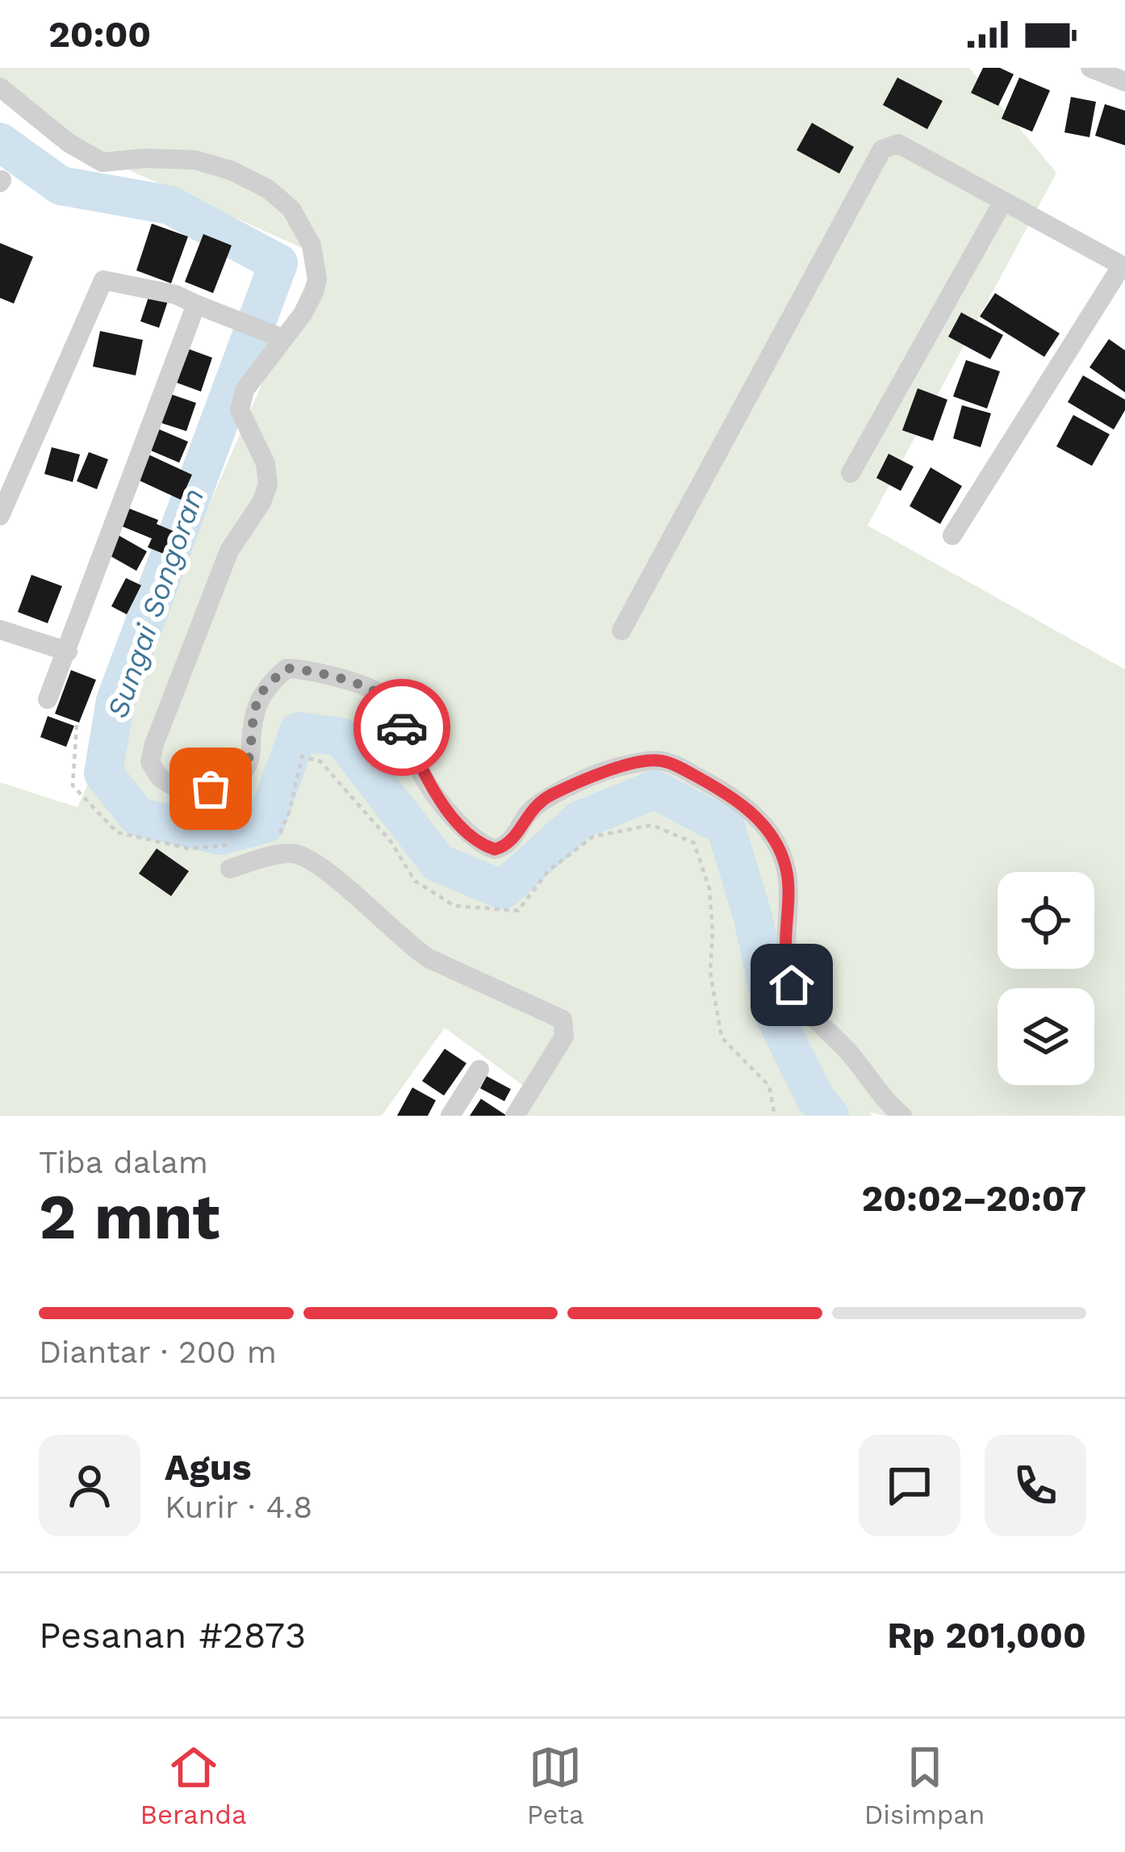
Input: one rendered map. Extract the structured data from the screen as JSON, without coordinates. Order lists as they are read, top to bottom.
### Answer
{
  "water": ["Sungai Songoran"],
  "page": {
    "status": "20:00",
    "heading": ["2 mnt", "Tiba dalam", "20:02–20:07"],
    "panel": [
      "Agus",
      "Kurir · 4.8",
      "Pesanan #2873",
      "Rp 201,000"
    ],
    "bar": "Diantar · 200 m",
    "tabs": ["Beranda", "Peta", "Disimpan"]
  }
}
